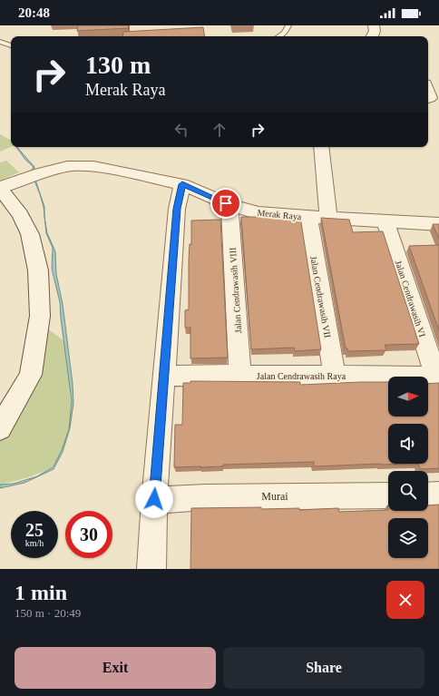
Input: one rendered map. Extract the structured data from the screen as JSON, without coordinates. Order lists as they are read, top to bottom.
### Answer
{
  "streets": {
    "street": [
      "Merak Raya",
      "Jalan Cendrawasih VIII",
      "Jalan Cendrawasih VII",
      "Jalan Cendrawasih VI",
      "Jalan Cendrawasih Raya",
      "Murai"
    ]
  },
  "crossings": [
    ["Merak Raya", "Jalan Cendrawasih VIII"],
    ["Merak Raya", "Jalan Cendrawasih VII"],
    ["Merak Raya", "Jalan Cendrawasih VI"],
    ["Jalan Cendrawasih VIII", "Jalan Cendrawasih Raya"],
    ["Jalan Cendrawasih VII", "Jalan Cendrawasih Raya"],
    ["Jalan Cendrawasih VI", "Jalan Cendrawasih Raya"]
  ],
  "north": "right",
  "page": {
    "status": "20:48",
    "turn": ["130 m", "Merak Raya"],
    "speed": "25 km/h",
    "limit": "30",
    "heading": ["1 min", "150 m · 20:49"],
    "buttons": ["Exit", "Share"]
  }
}
